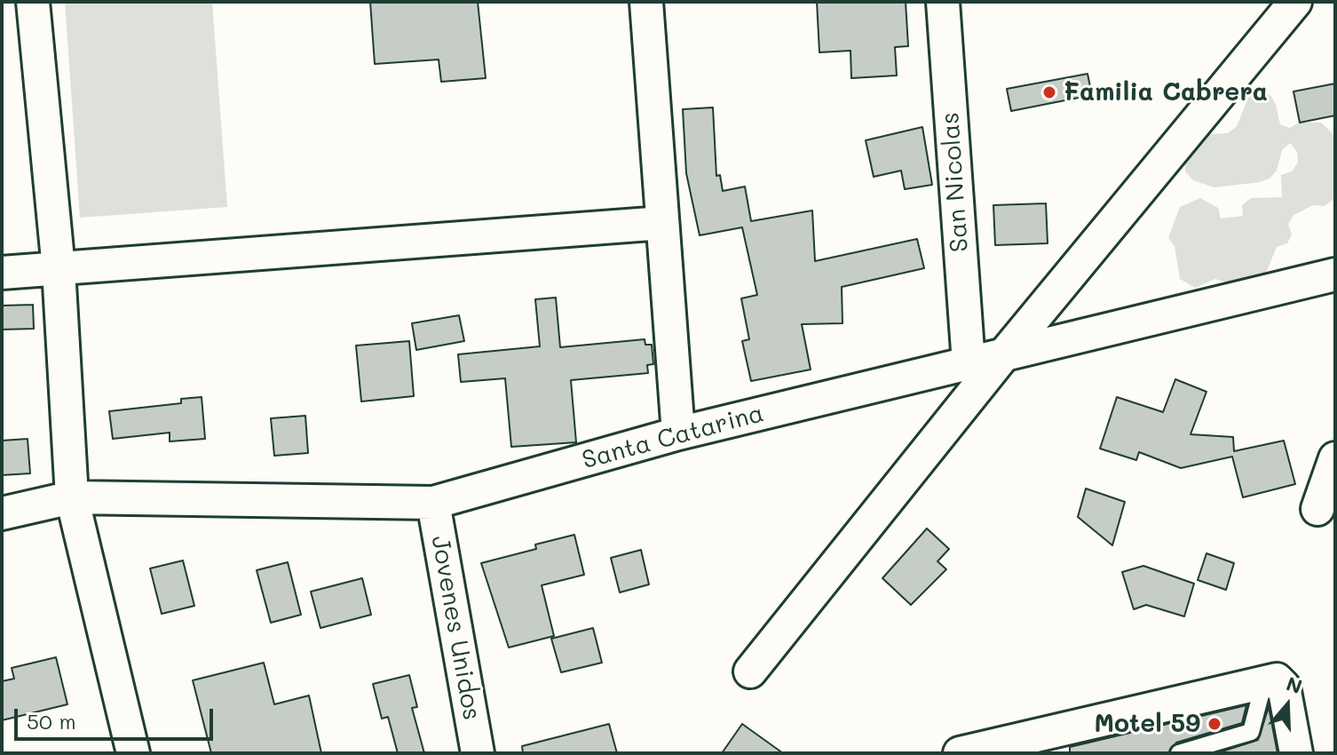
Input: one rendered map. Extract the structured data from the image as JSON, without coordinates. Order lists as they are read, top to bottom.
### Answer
{
  "streets": {
    "street": ["San Nicolas", "Santa Catarina", "Jovenes Unidos"]
  },
  "crossings": [
    ["San Nicolas", "Santa Catarina"],
    ["Santa Catarina", "Jovenes Unidos"]
  ],
  "places": ["Familia Cabrera", "Motel 59"],
  "scale_bar": "50 m",
  "north": "top"
}
